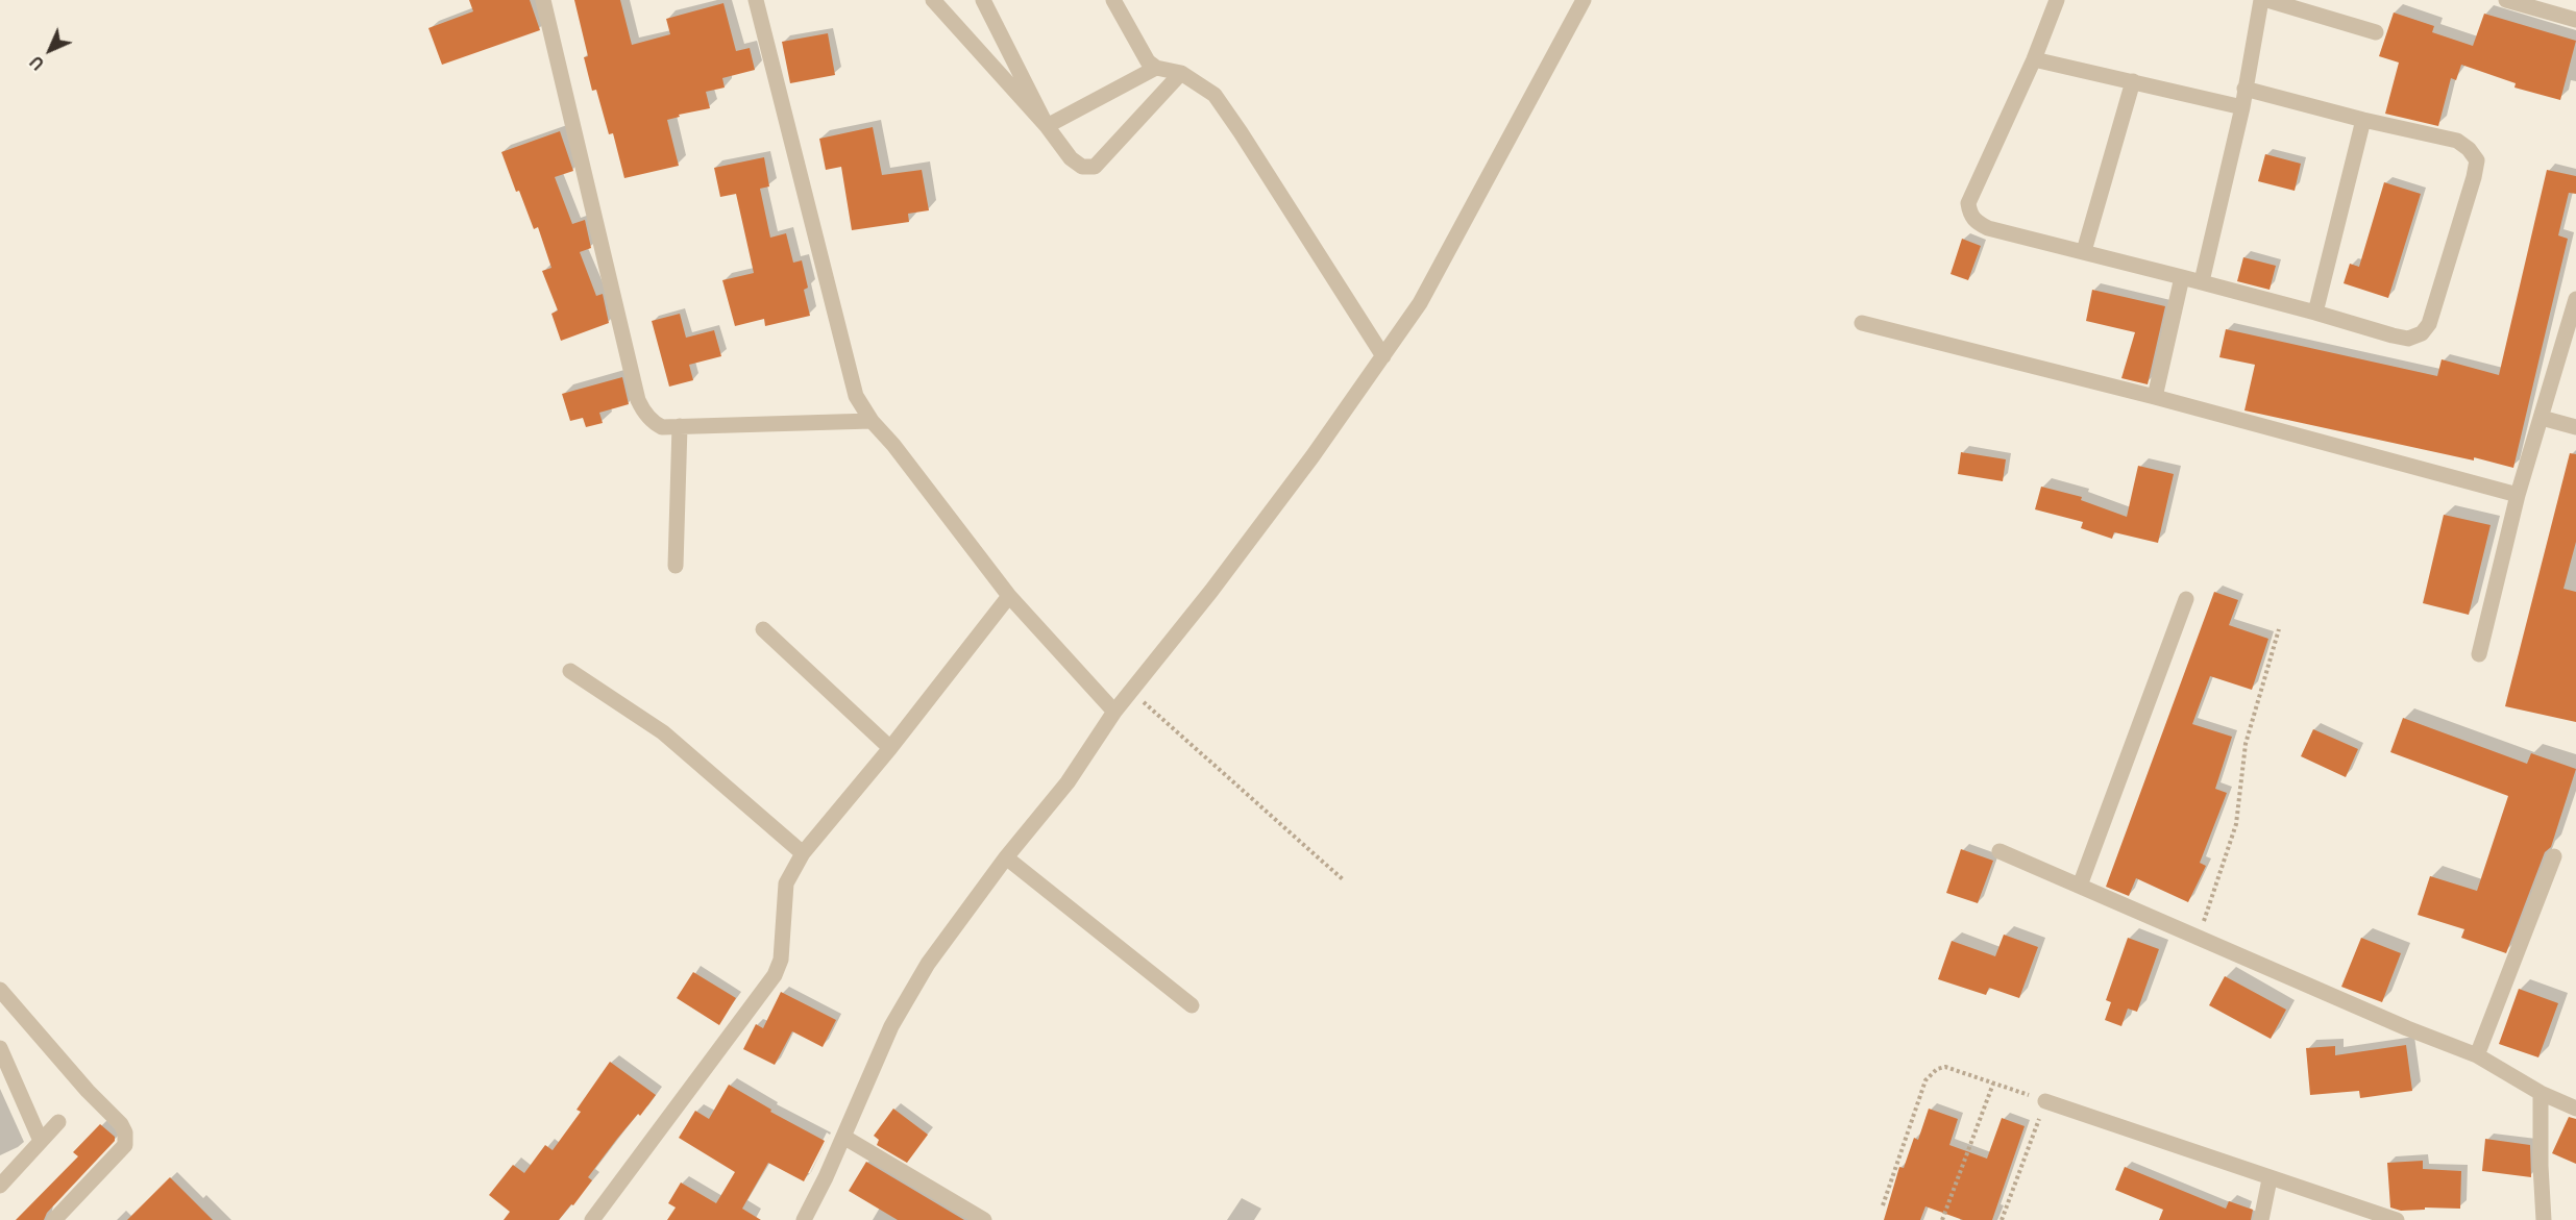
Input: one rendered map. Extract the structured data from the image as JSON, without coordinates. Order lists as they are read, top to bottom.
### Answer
{
  "north": "bottom left"
}
